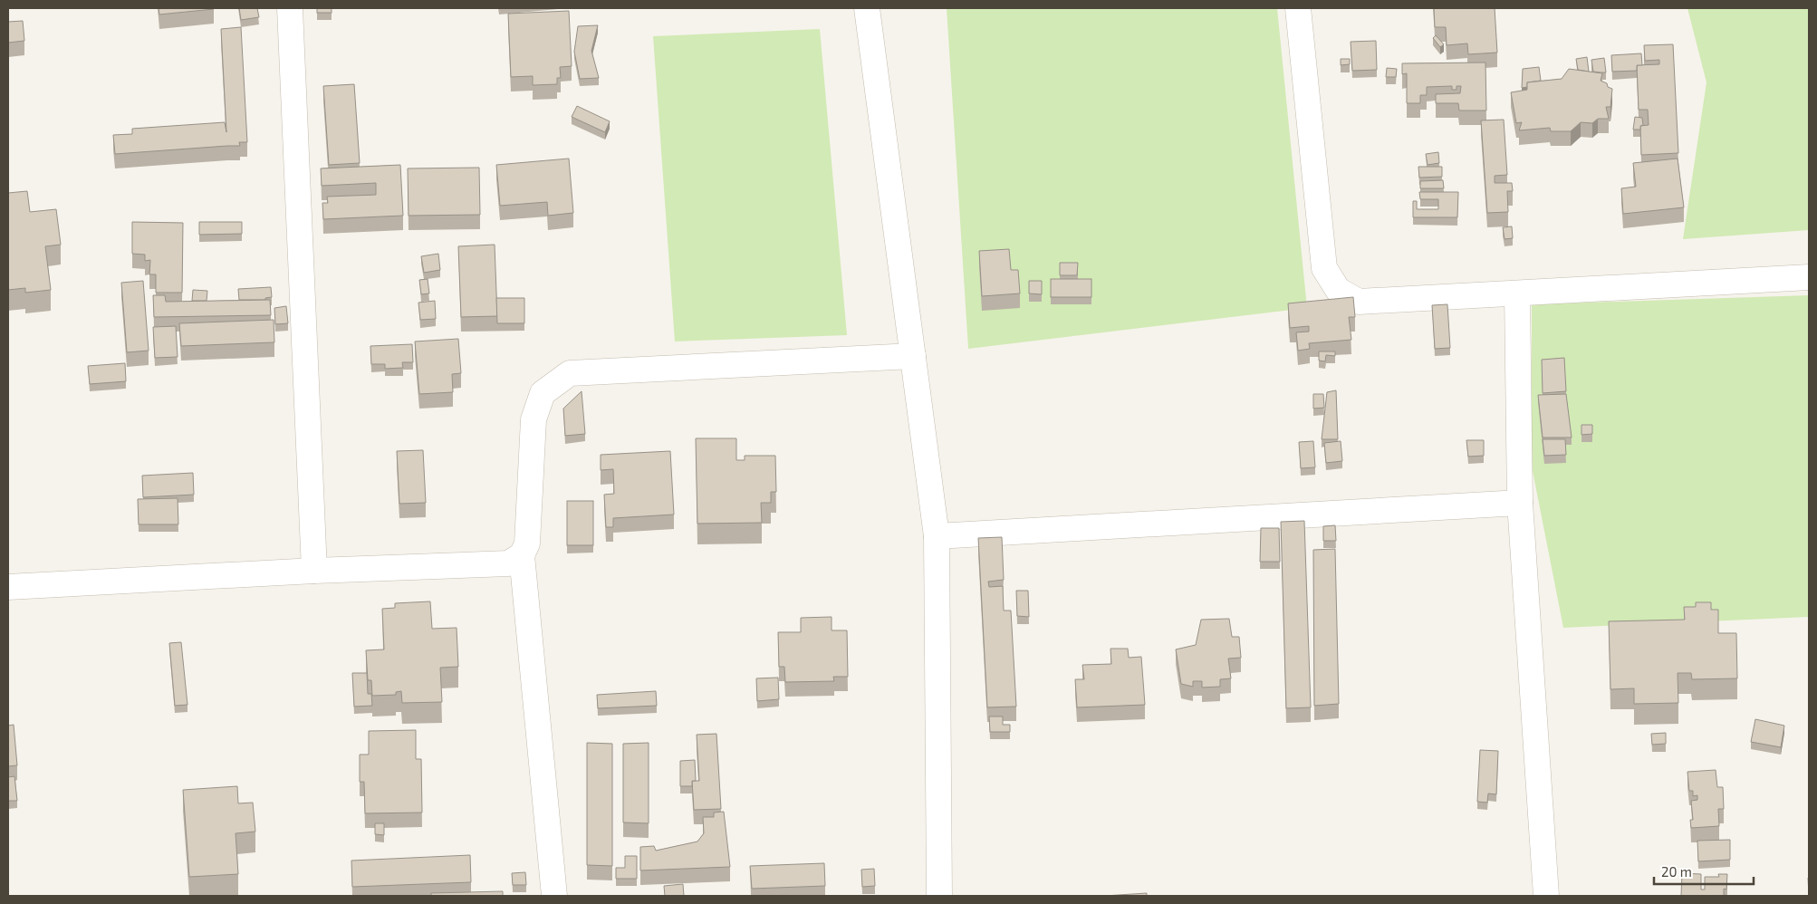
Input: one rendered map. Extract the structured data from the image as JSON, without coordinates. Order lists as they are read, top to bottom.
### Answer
{
  "scale_bar": "20 m"
}
